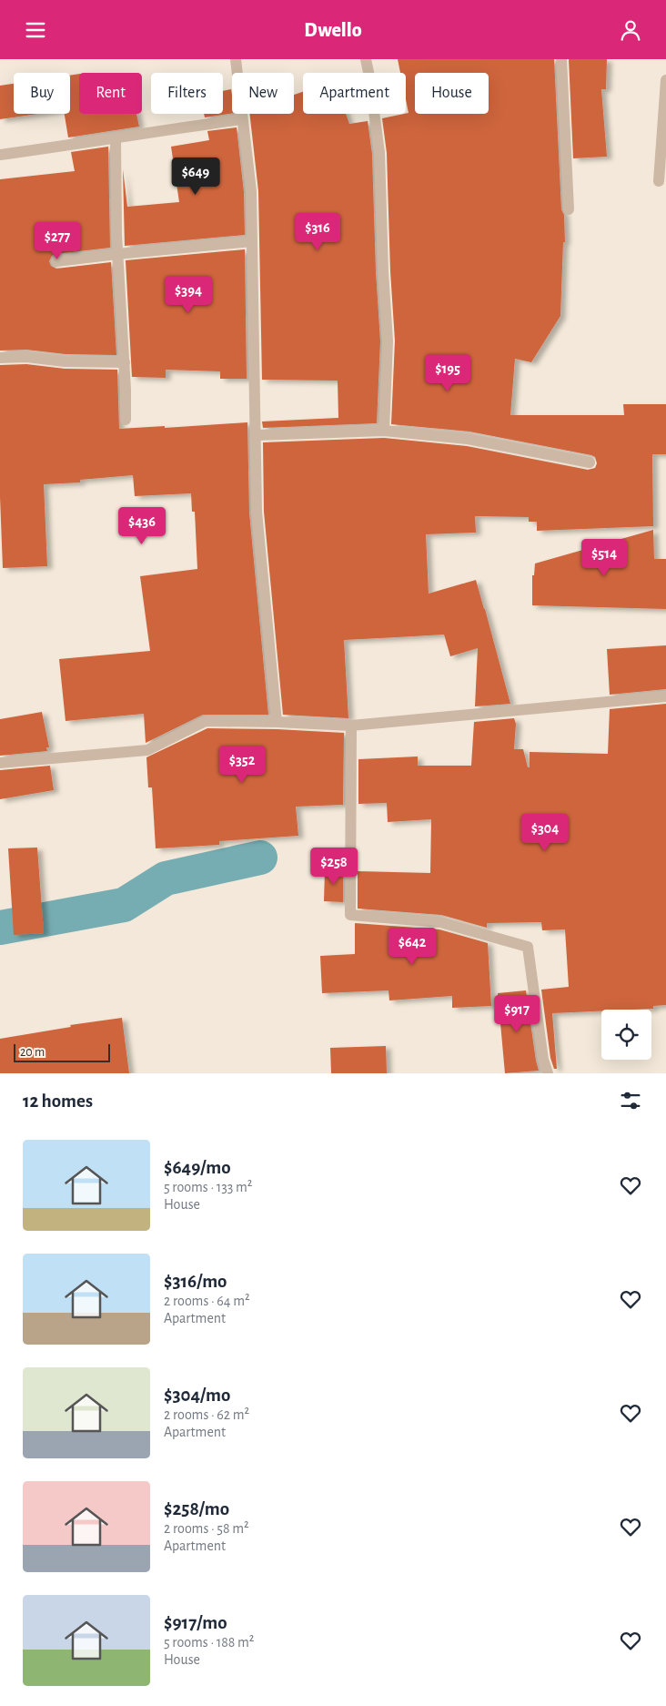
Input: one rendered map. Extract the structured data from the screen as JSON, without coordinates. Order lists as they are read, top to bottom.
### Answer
{
  "scale_bar": "20 m",
  "page": {
    "header": "Dwello",
    "chip": [
      "Buy",
      "Rent",
      "Filters",
      "New",
      "Apartment",
      "House"
    ],
    "price": [
      "$649",
      "$316",
      "$277",
      "$394",
      "$195",
      "$436",
      "$514",
      "$352",
      "$304",
      "$258",
      "$642",
      "$917"
    ],
    "scale": "20 m",
    "heading": "12 homes",
    "list": [
      {
        "name": "$649/mo",
        "note": "5 rooms · 133 m² · House"
      },
      {
        "name": "$316/mo",
        "note": "2 rooms · 64 m² · Apartment"
      },
      {
        "name": "$304/mo",
        "note": "2 rooms · 62 m² · Apartment"
      },
      {
        "name": "$258/mo",
        "note": "2 rooms · 58 m² · Apartment"
      },
      {
        "name": "$917/mo",
        "note": "5 rooms · 188 m² · House"
      }
    ]
  }
}
